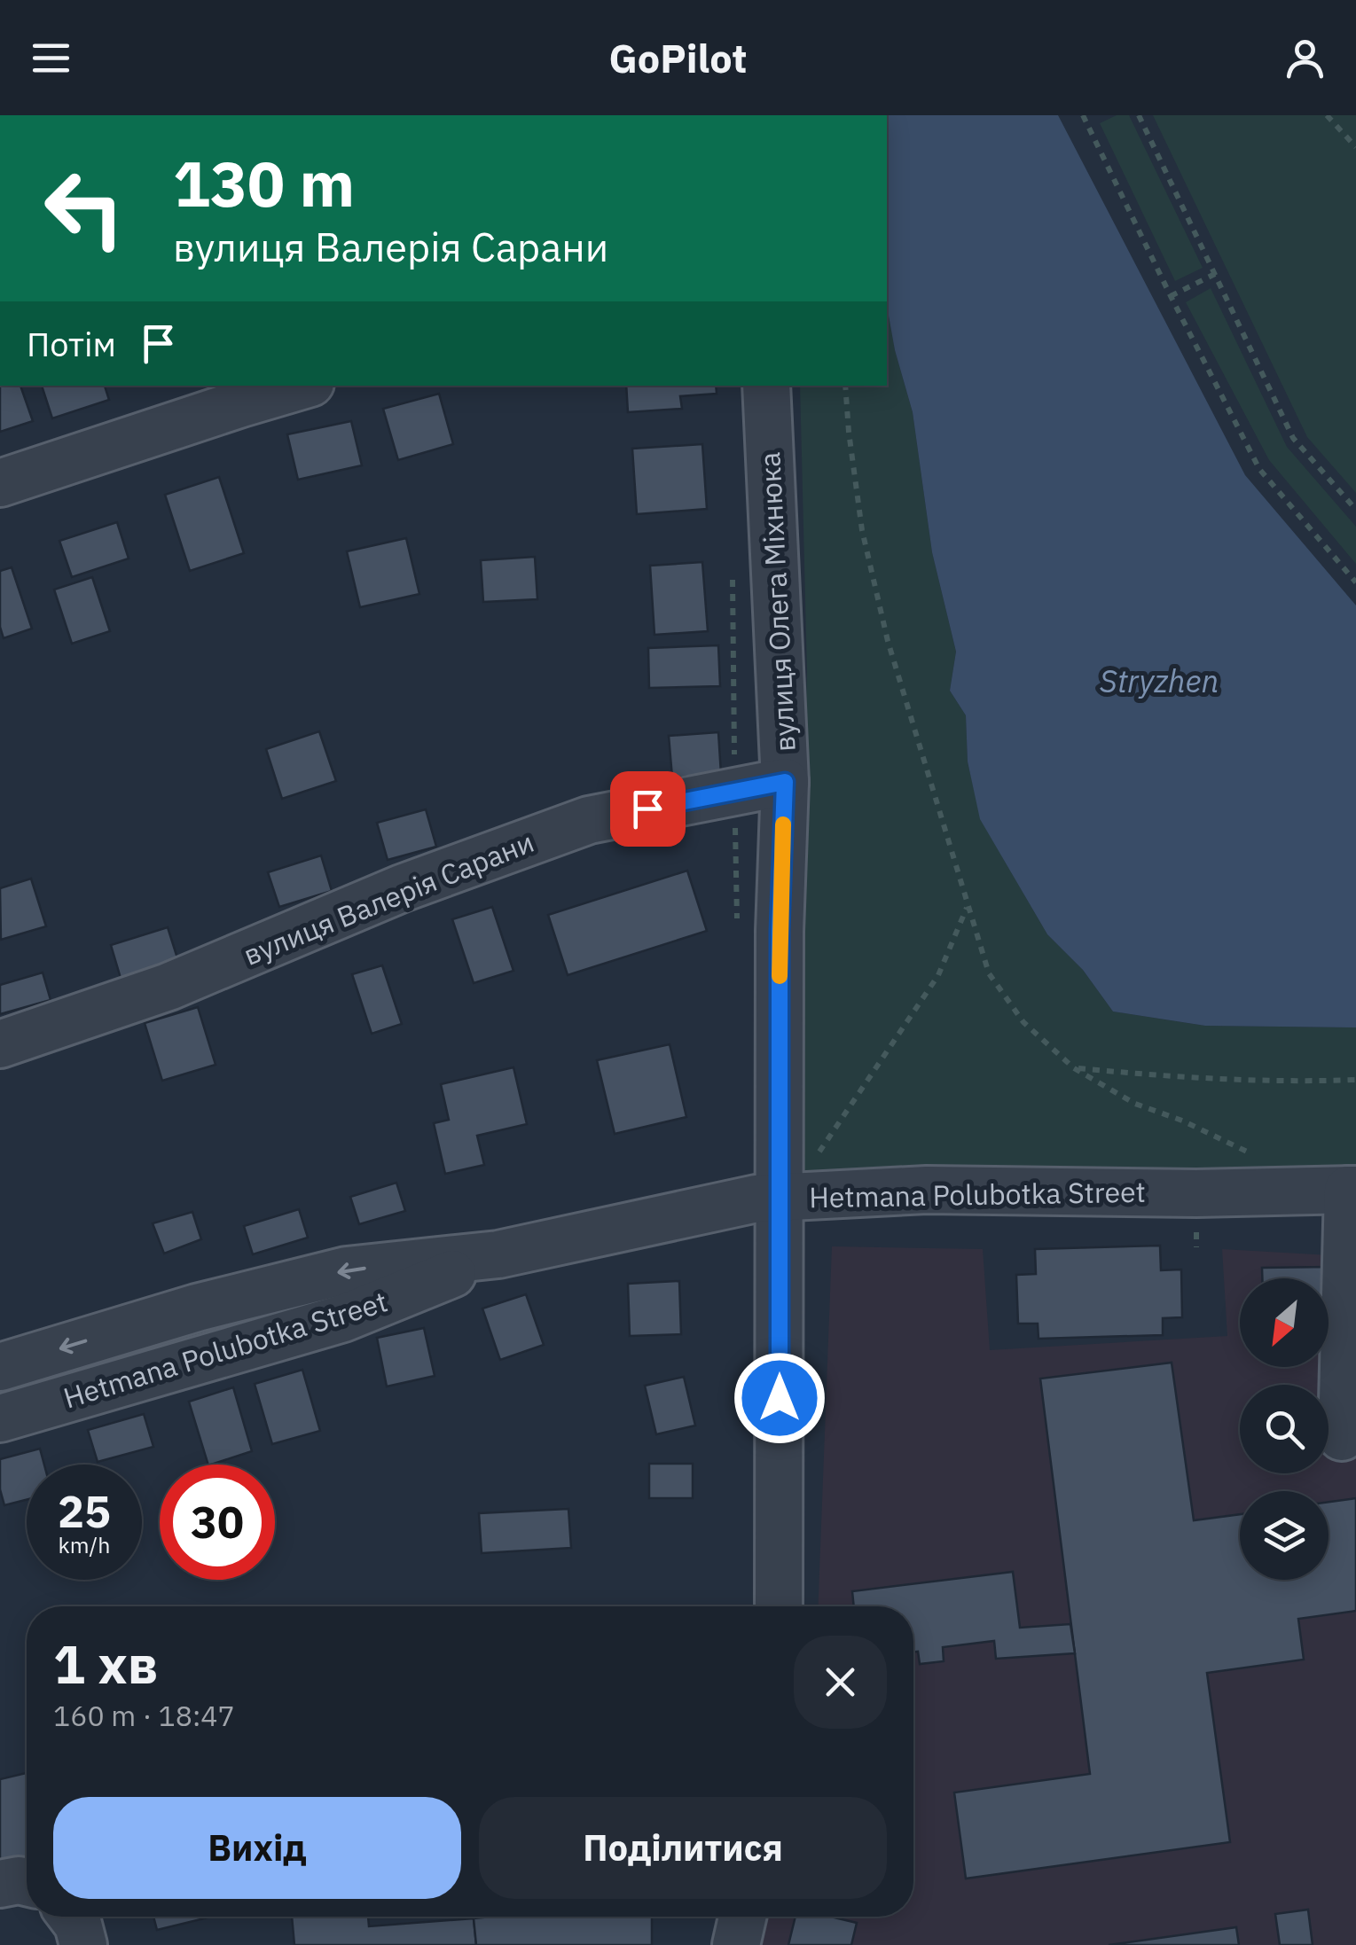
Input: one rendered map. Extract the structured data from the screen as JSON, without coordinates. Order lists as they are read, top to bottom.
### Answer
{
  "streets": {
    "street": ["вулиця Олега Міхнюка", "вулиця Валерія Сарани", "Hetmana Polubotka Street"]
  },
  "crossings": [
    ["вулиця Олега Міхнюка", "вулиця Валерія Сарани"],
    ["вулиця Олега Міхнюка", "Hetmana Polubotka Street"]
  ],
  "water": ["Stryzhen"],
  "north": "bottom left",
  "page": {
    "header": "GoPilot",
    "turn": ["130 m", "вулиця Валерія Сарани"],
    "then": "Потім",
    "speed": "25 km/h",
    "limit": "30",
    "heading": ["1 хв", "160 m · 18:47"],
    "buttons": ["Вихід", "Поділитися"]
  }
}
